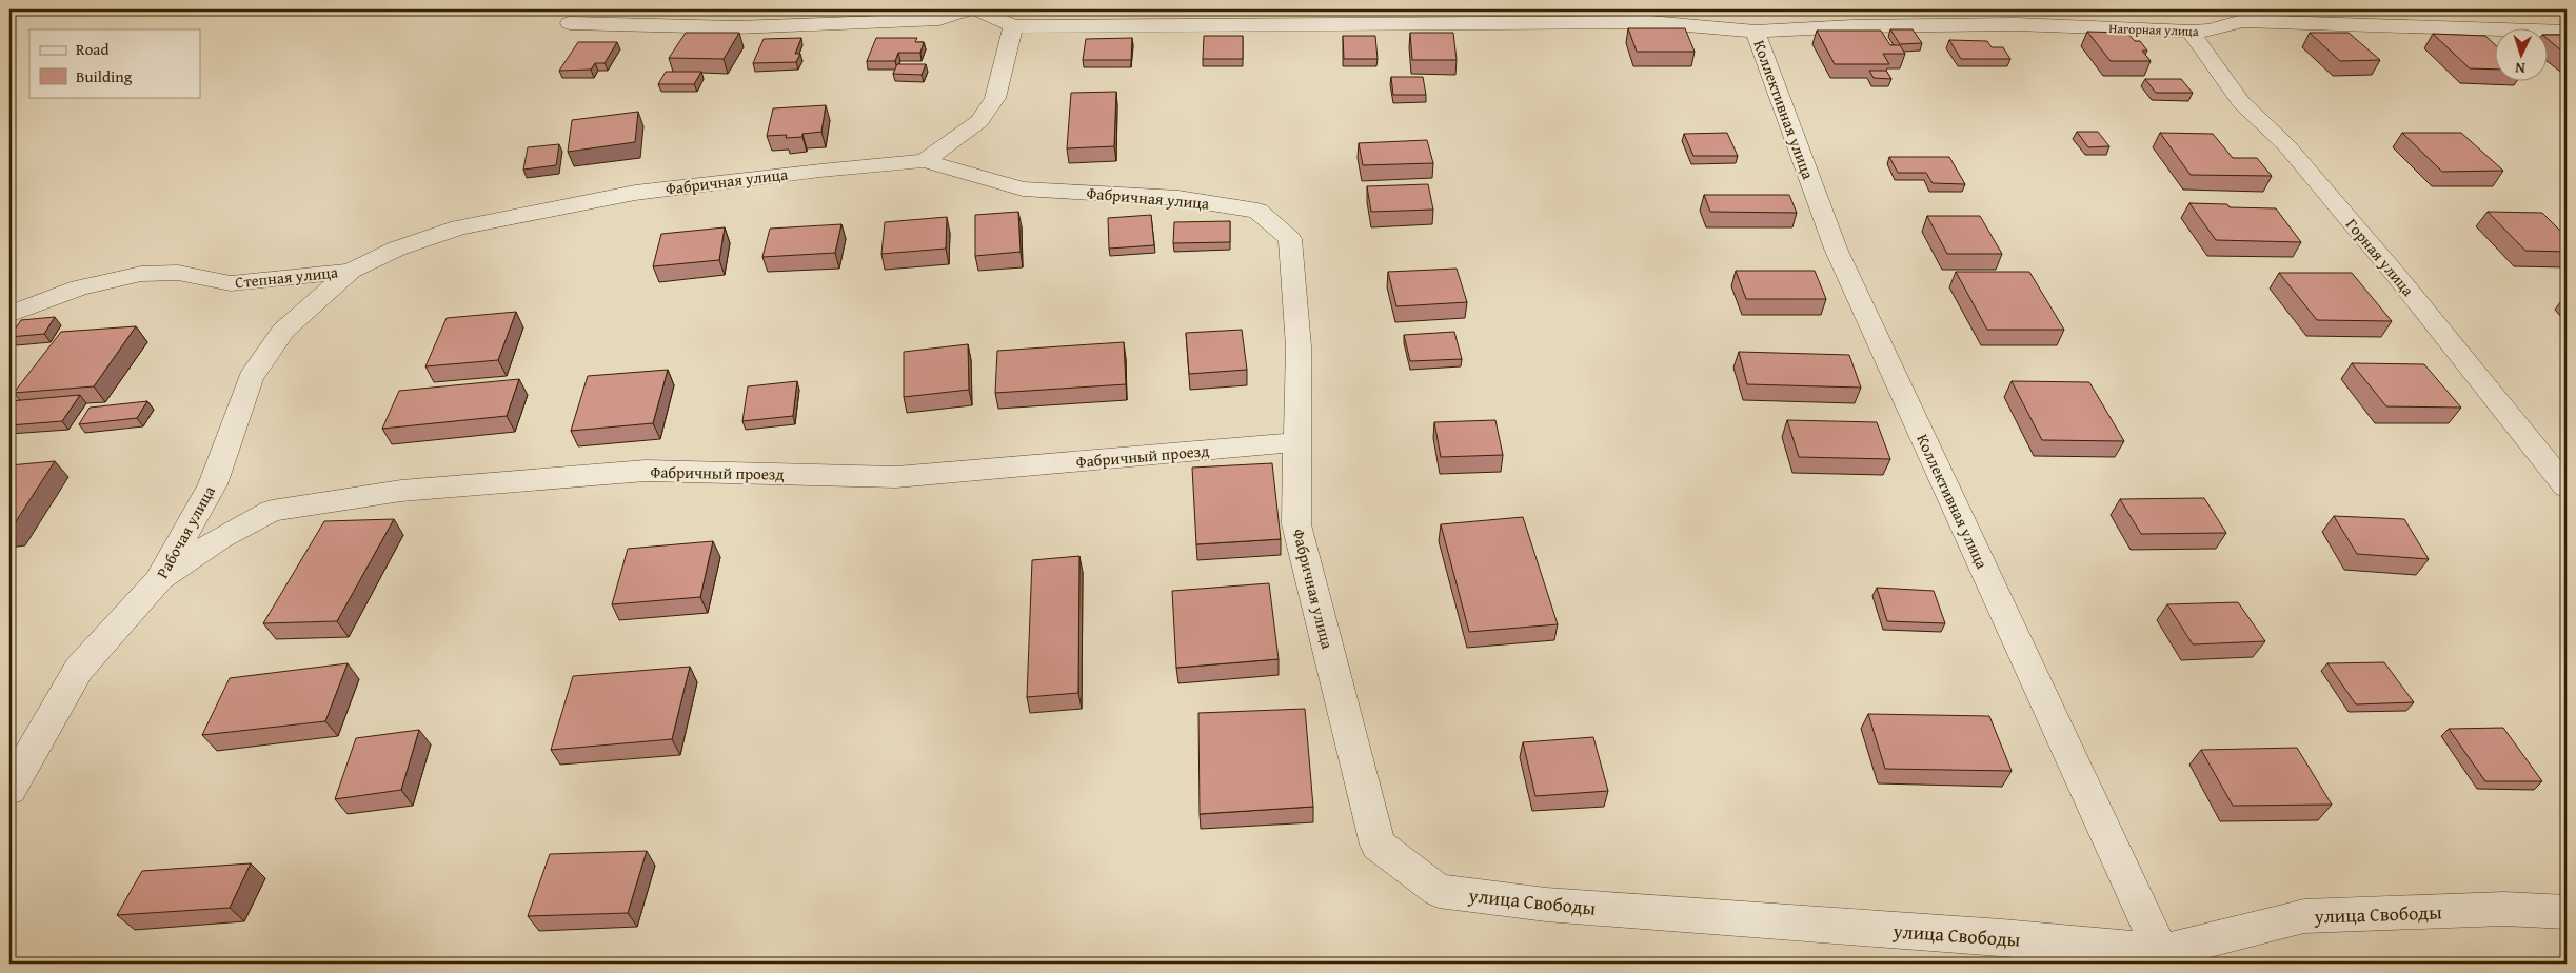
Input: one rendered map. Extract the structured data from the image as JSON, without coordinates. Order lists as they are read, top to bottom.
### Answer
{
  "streets": {
    "street": [
      "Нагорная улица",
      "Коллективная улица",
      "Фабричная улица",
      "Горная улица",
      "Степная улица",
      "Фабричный проезд",
      "Рабочая улица",
      "улица Свободы"
    ]
  },
  "crossings": [
    ["Нагорная улица", "Коллективная улица"],
    ["Нагорная улица", "Горная улица"],
    ["Коллективная улица", "улица Свободы"],
    ["Фабричная улица", "Степная улица"],
    ["Фабричная улица", "Фабричный проезд"],
    ["Фабричная улица", "Рабочая улица"],
    ["Фабричная улица", "улица Свободы"],
    ["Степная улица", "Рабочая улица"],
    ["Фабричный проезд", "Рабочая улица"]
  ],
  "legend": ["Road", "Building"],
  "north": "bottom"
}
